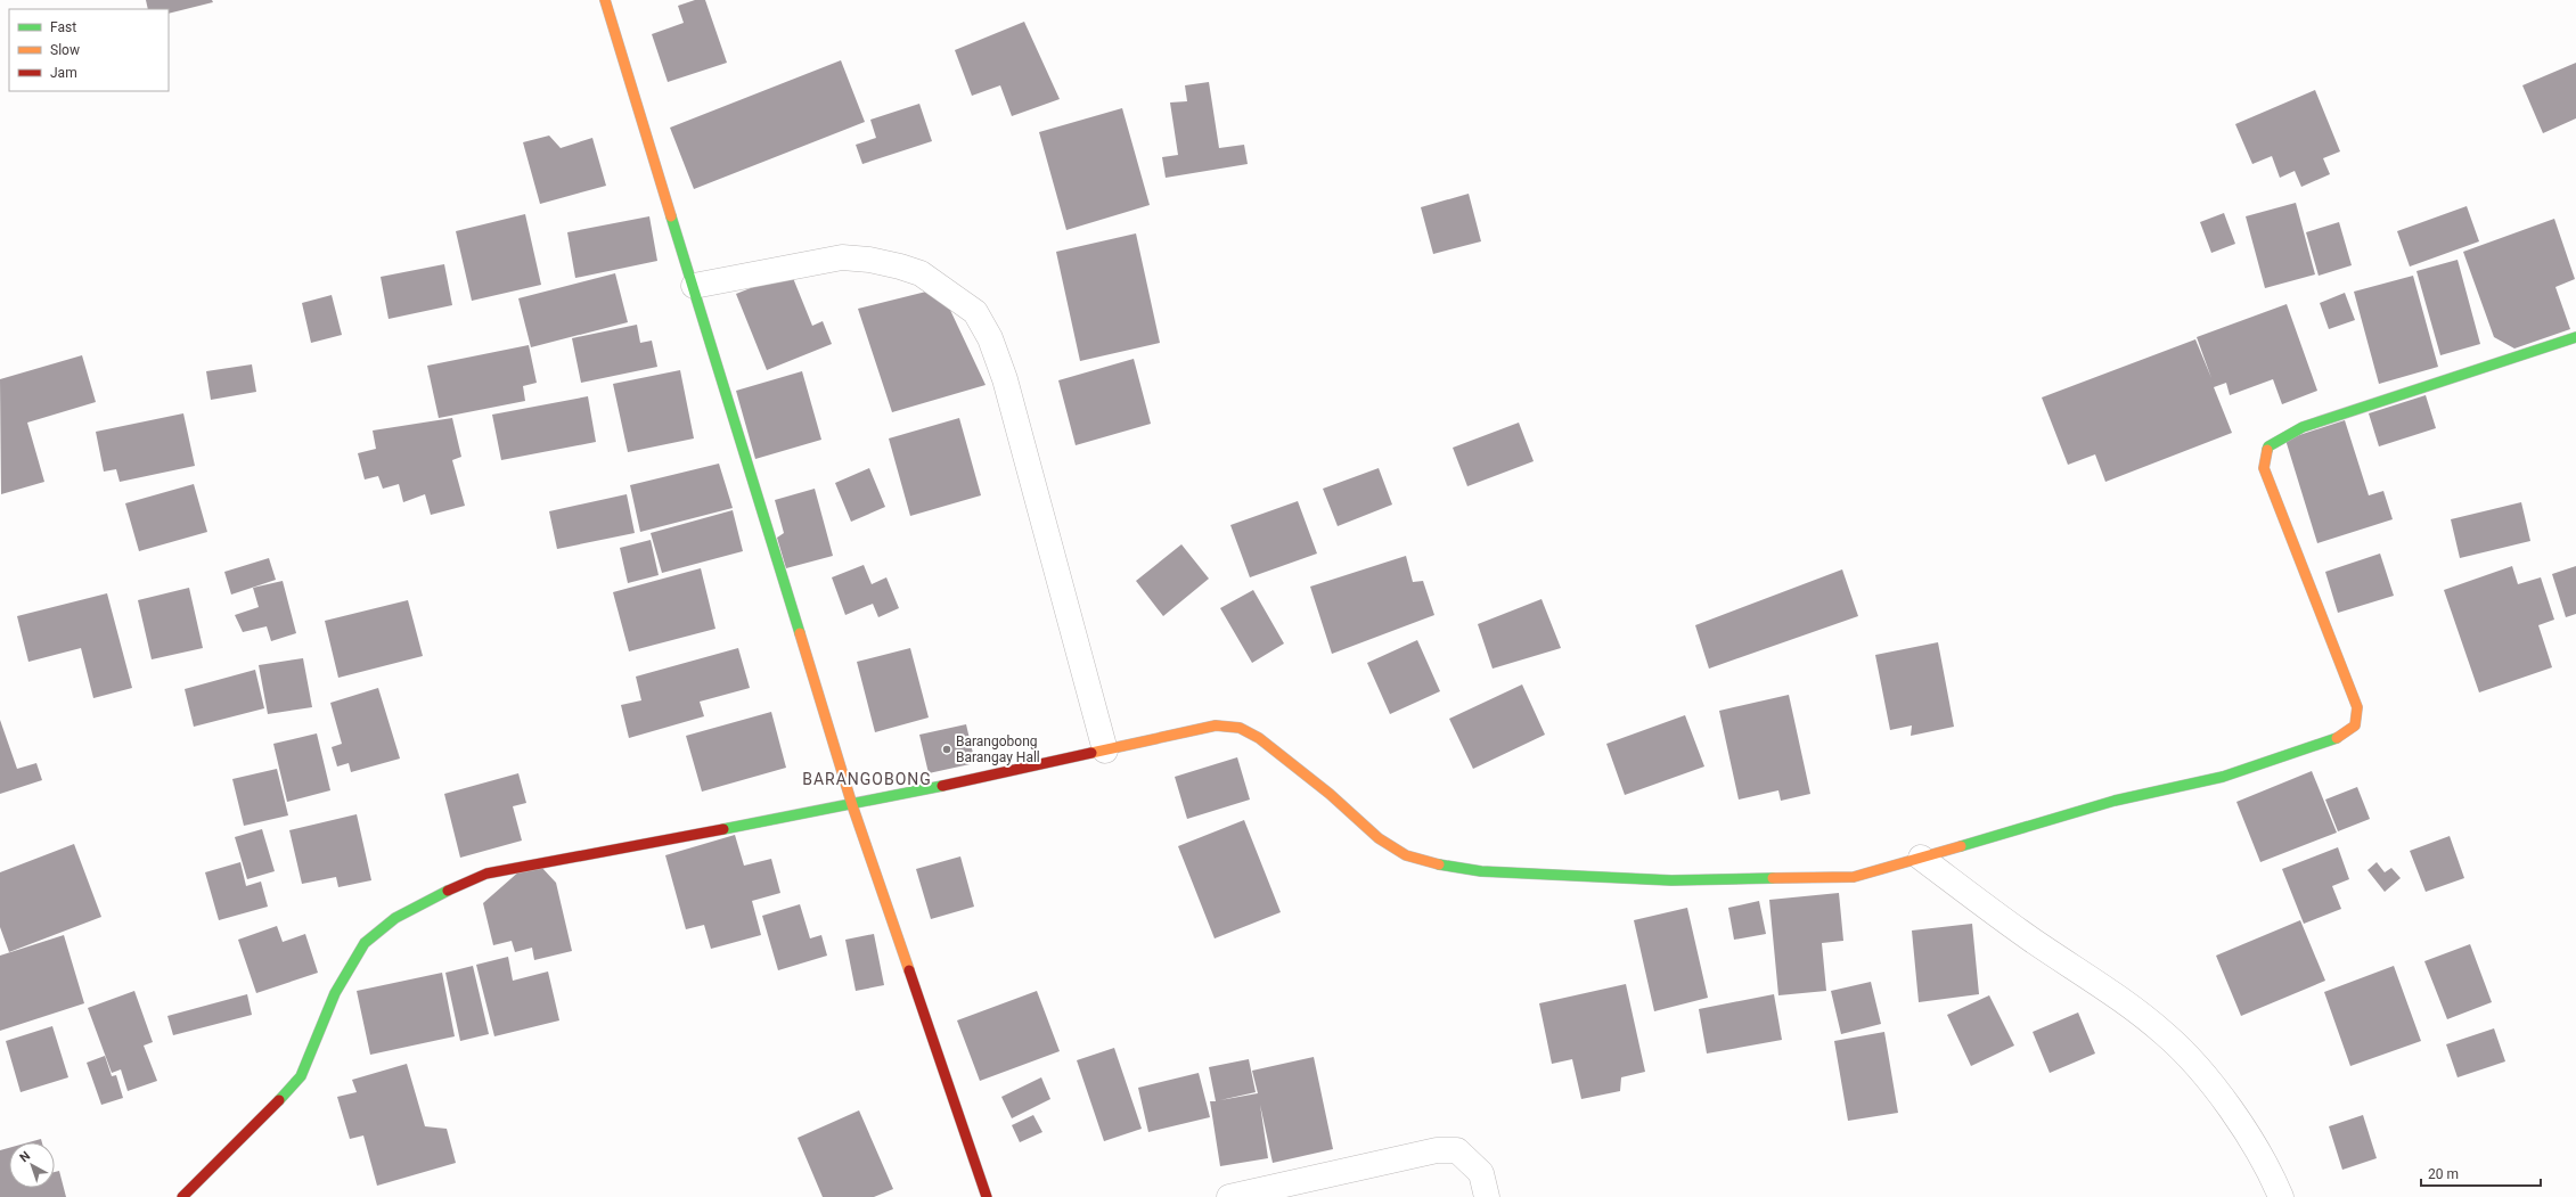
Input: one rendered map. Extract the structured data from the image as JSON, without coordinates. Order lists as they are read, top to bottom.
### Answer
{
  "districts": ["BARANGOBONG"],
  "places": ["Barangobong Barangay Hall"],
  "legend": ["Fast", "Slow", "Jam"],
  "scale_bar": "20 m",
  "north": "top left"
}
